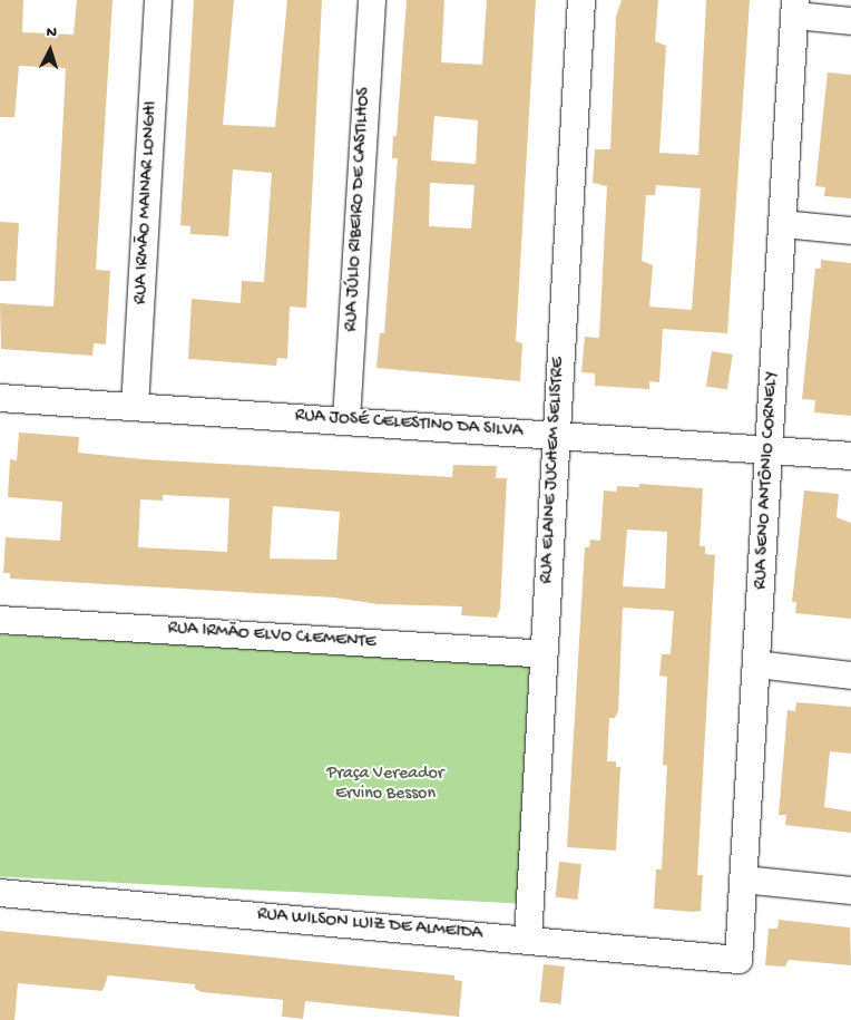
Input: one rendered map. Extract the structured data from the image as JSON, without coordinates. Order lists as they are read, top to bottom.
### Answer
{
  "streets": {
    "street": [
      "RUA IRMÃO MAINAR LONGHI",
      "RUA JÚLIO RIBEIRO DE CASTILHOS",
      "RUA JOSÉ CELESTINO DA SILVA",
      "RUA ELAINE JUCHEM SELISTRE",
      "RUA SENO ANTÔNIO CORNELY",
      "RUA IRMÃO ELVO CLEMENTE",
      "RUA WILSON LUIZ DE ALMEIDA"
    ]
  },
  "crossings": [
    ["RUA IRMÃO MAINAR LONGHI", "RUA JOSÉ CELESTINO DA SILVA"],
    ["RUA JÚLIO RIBEIRO DE CASTILHOS", "RUA JOSÉ CELESTINO DA SILVA"],
    ["RUA JOSÉ CELESTINO DA SILVA", "RUA ELAINE JUCHEM SELISTRE"],
    ["RUA JOSÉ CELESTINO DA SILVA", "RUA SENO ANTÔNIO CORNELY"],
    ["RUA ELAINE JUCHEM SELISTRE", "RUA IRMÃO ELVO CLEMENTE"],
    ["RUA ELAINE JUCHEM SELISTRE", "RUA WILSON LUIZ DE ALMEIDA"],
    ["RUA SENO ANTÔNIO CORNELY", "RUA WILSON LUIZ DE ALMEIDA"]
  ],
  "parks": ["Praça Vereador Ervino Besson"],
  "north": "top"
}
